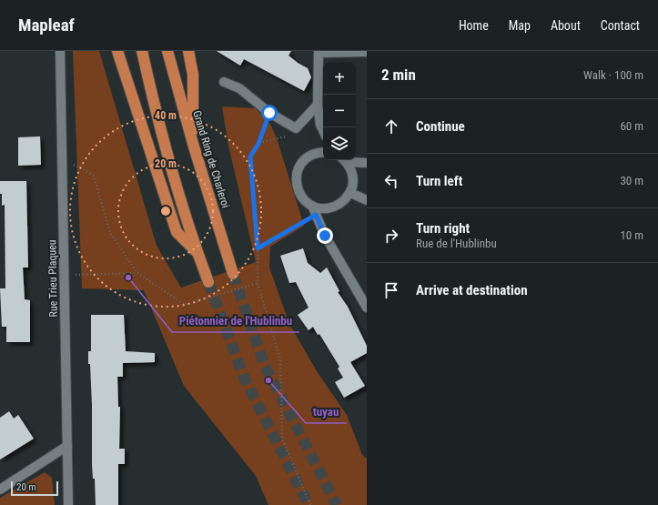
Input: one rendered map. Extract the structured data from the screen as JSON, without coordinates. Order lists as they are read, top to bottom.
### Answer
{
  "streets": {
    "highway": ["Grand Ring de Charleroi"],
    "street": ["Rue Trieu Plaqueu"]
  },
  "places": ["Piétonnier de l'Hublinbu", "tuyau"],
  "scale_bar": "20 m",
  "page": {
    "header": "Mapleaf",
    "nav": [
      "Home",
      "Map",
      "About",
      "Contact"
    ],
    "heading": ["2 min", "Walk · 100 m"],
    "map_buttons": ["+", "−"],
    "list": [
      ["Continue", "60 m"],
      ["Turn left", "30 m"],
      ["Turn right", "Rue de l'Hublinbu", "10 m"],
      "Arrive at destination"
    ],
    "scale": "20 m"
  },
  "rings": ["40 m", "20 m"]
}
